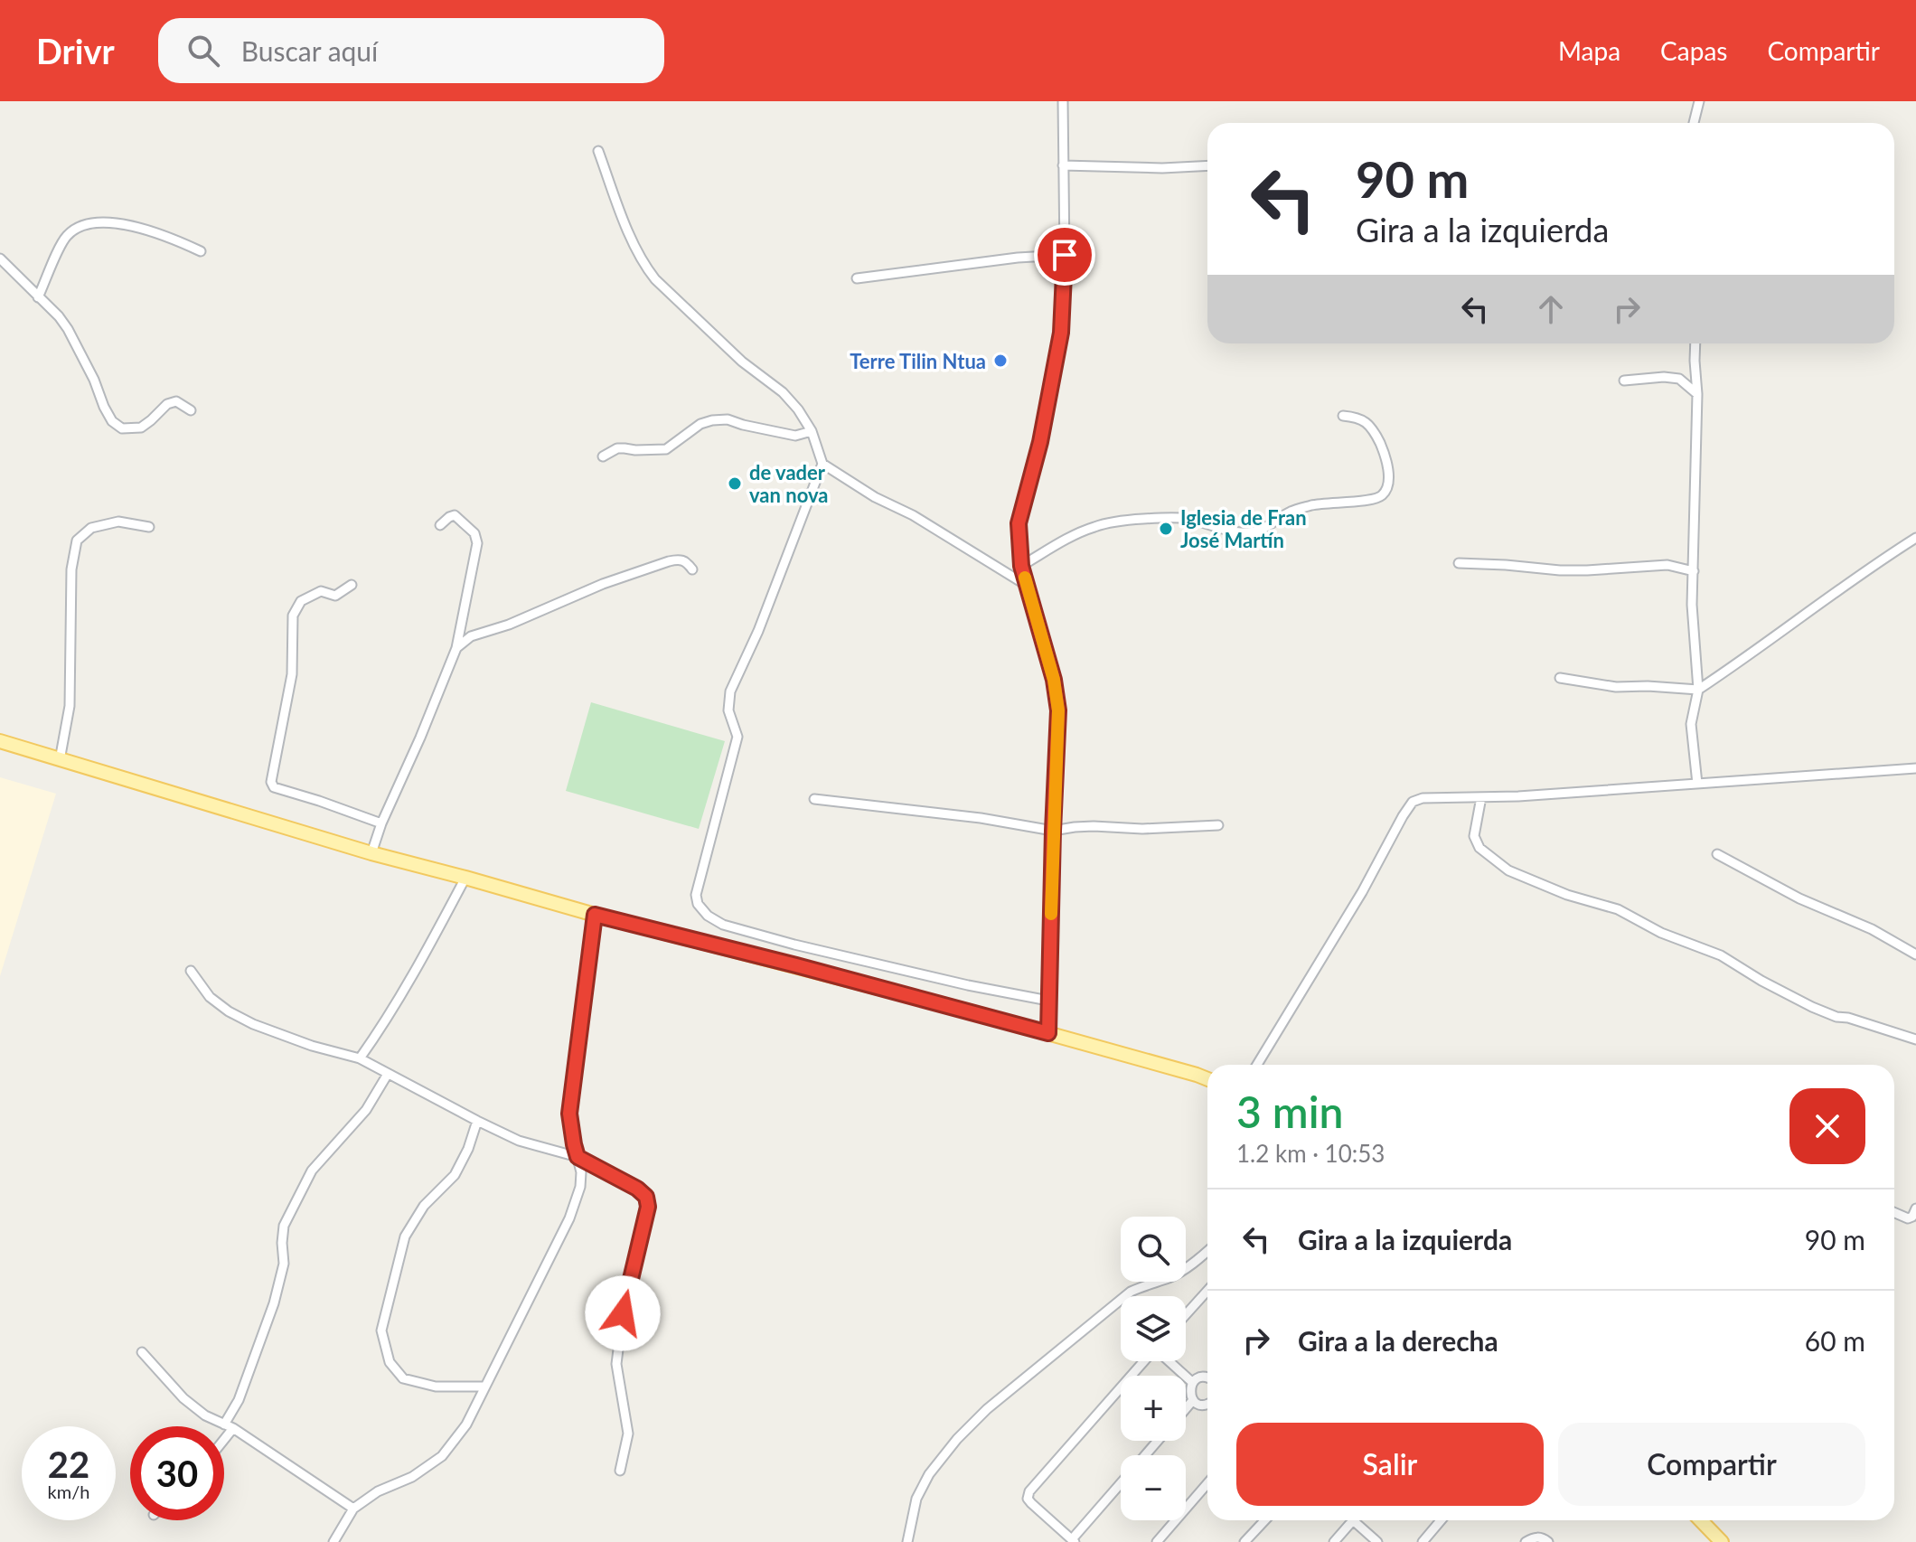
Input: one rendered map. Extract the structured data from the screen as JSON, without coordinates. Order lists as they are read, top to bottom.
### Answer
{
  "places": ["Terre Tilin Ntua", "de vader van nova", "Iglesia de Fran José Martín"],
  "page": {
    "header": "Drivr",
    "search": "Buscar aquí",
    "nav": ["Mapa", "Capas", "Compartir"],
    "turn": ["90 m", "Gira a la izquierda"],
    "heading": ["3 min", "1.2 km · 10:53"],
    "list": [
      {
        "name": "Gira a la izquierda",
        "value": "90 m"
      },
      {
        "name": "Gira a la derecha",
        "value": "60 m"
      }
    ],
    "map_buttons": ["+", "−"],
    "buttons": ["Salir", "Compartir"],
    "speed": "22 km/h",
    "limit": "30"
  }
}
